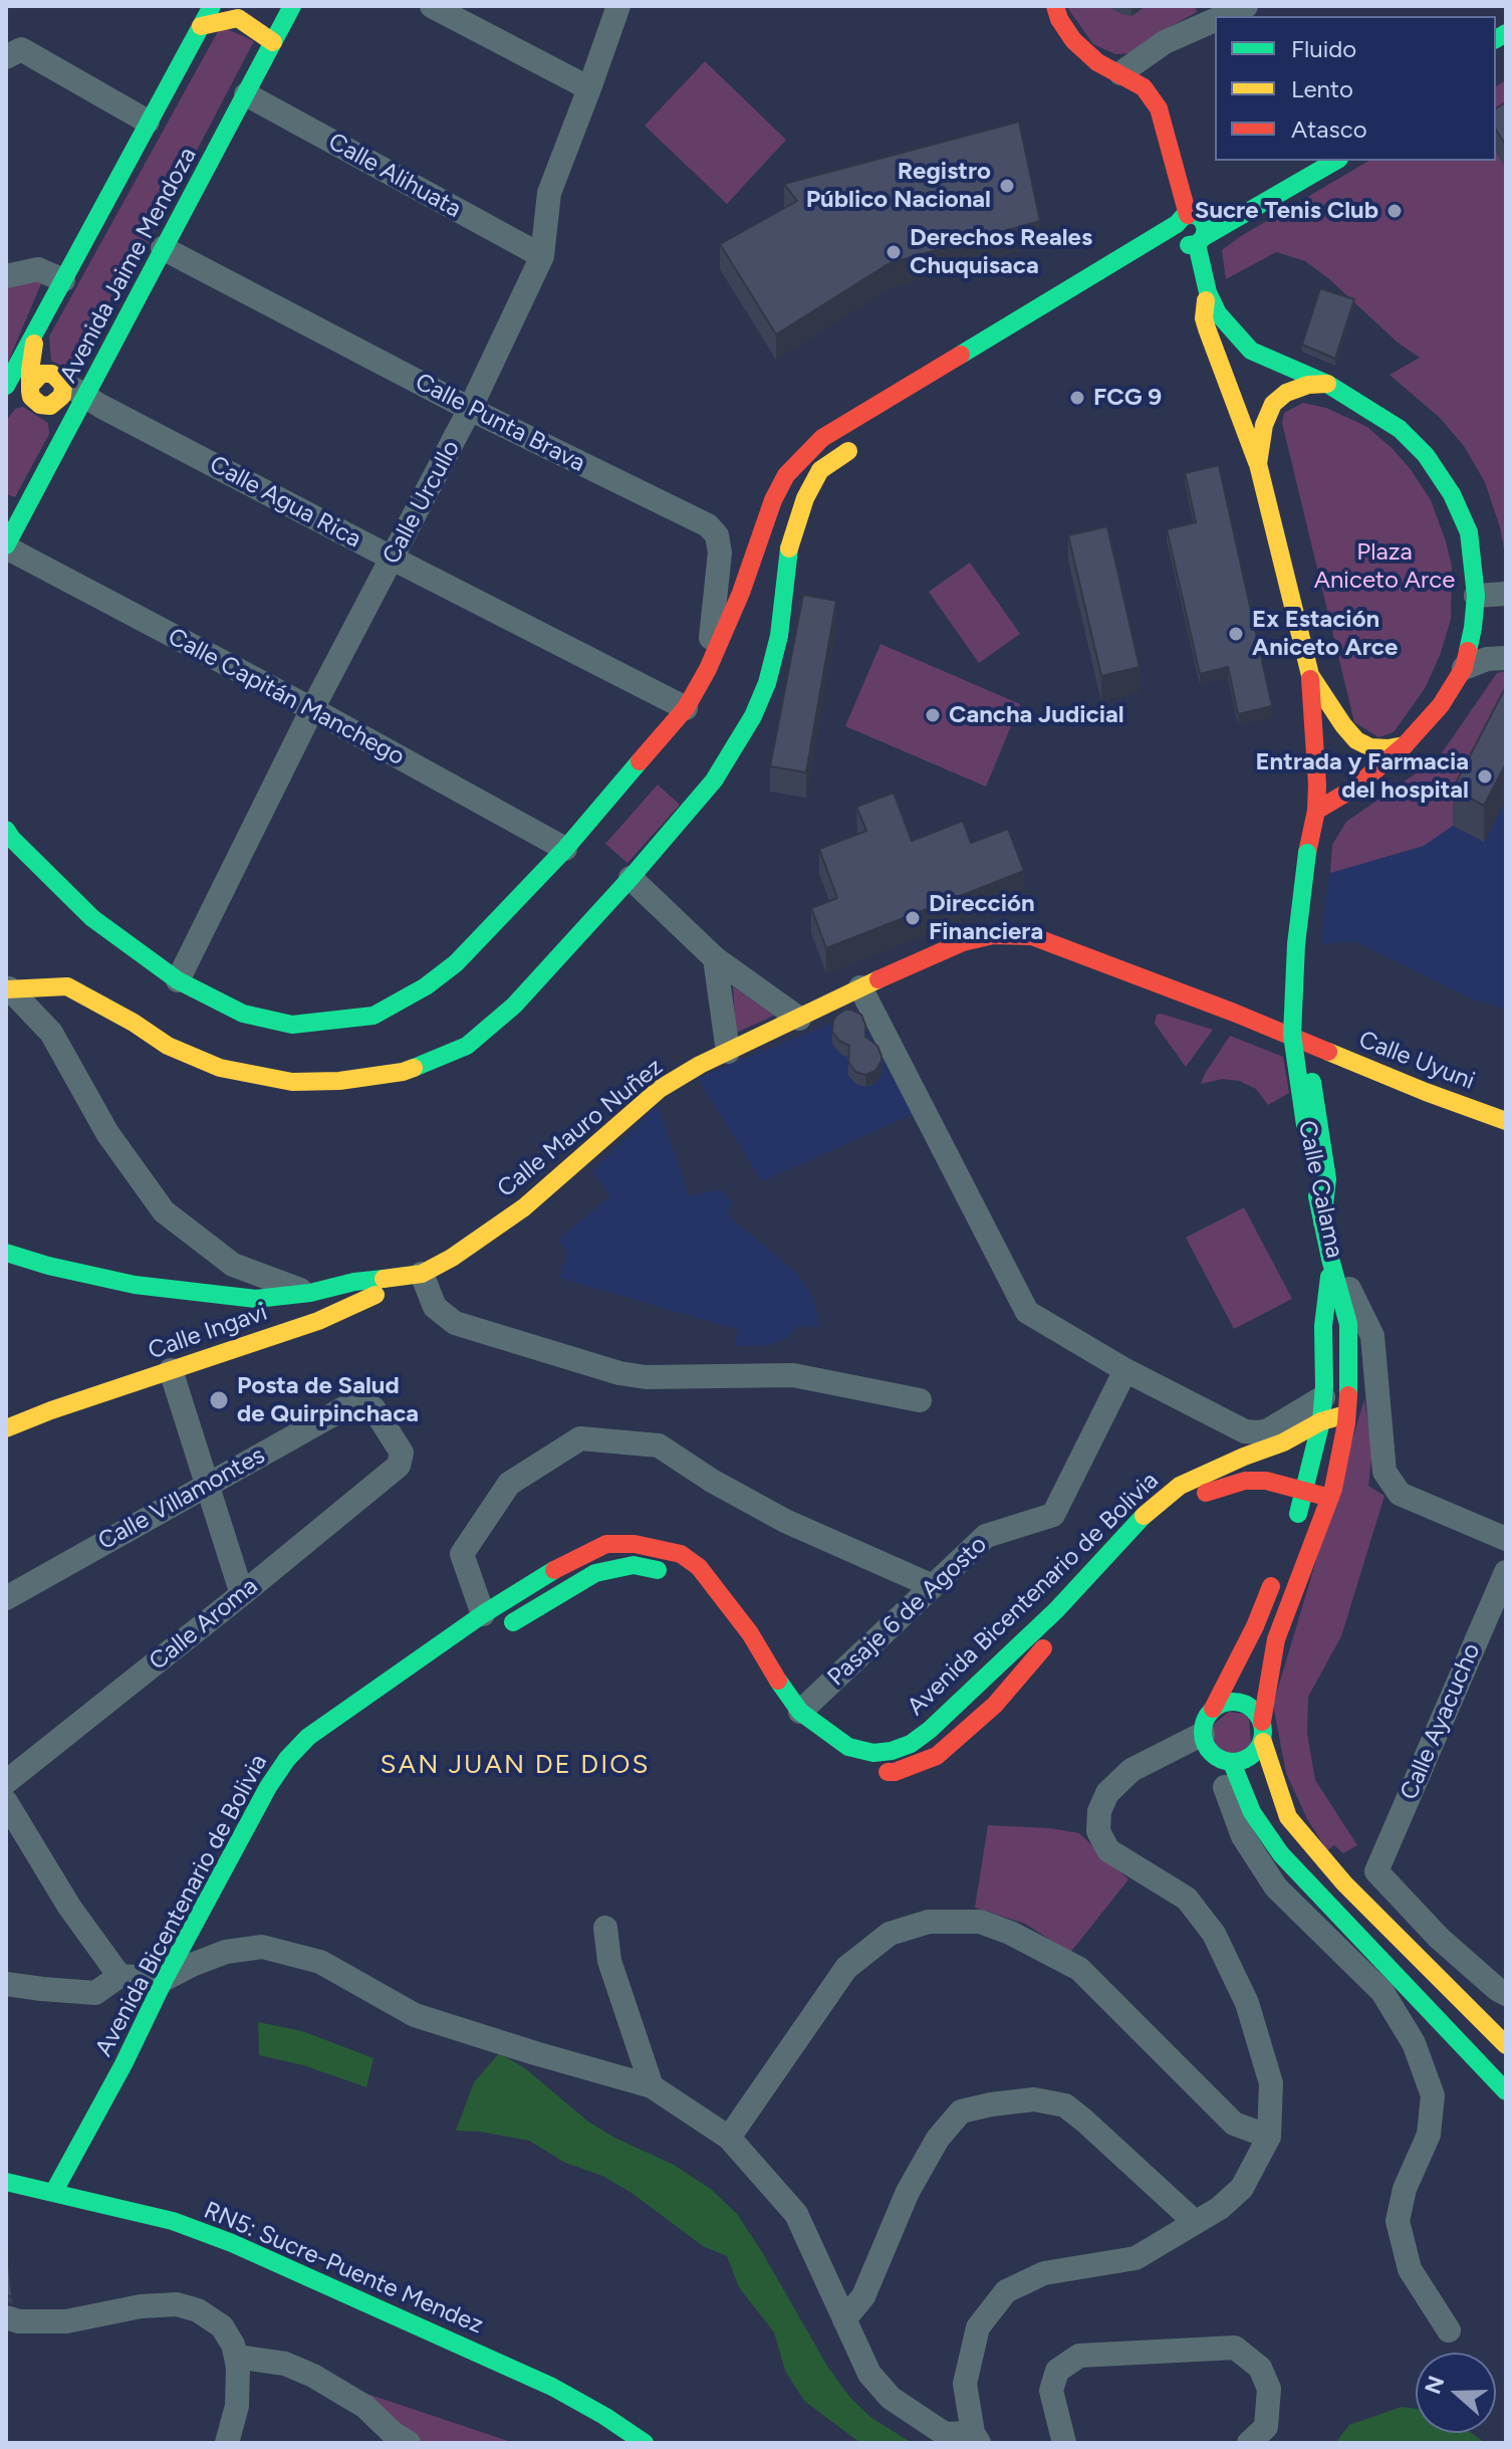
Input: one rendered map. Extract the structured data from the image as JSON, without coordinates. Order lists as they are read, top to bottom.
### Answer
{
  "streets": {
    "main road": [
      "Avenida Jaime Mendoza",
      "Calle Uyuni",
      "Calle Mauro Nuñez",
      "Calle Calama",
      "Calle Ingavi",
      "Avenida Bicentenario de Bolivia",
      "RN5: Sucre-Puente Mendez"
    ],
    "street": [
      "Calle Alihuata",
      "Calle Punta Brava",
      "Calle Agua Rica",
      "Calle Urcullo",
      "Calle Capitán Manchego",
      "Calle Villamontes",
      "Pasaje 6 de Agosto",
      "Calle Aroma",
      "Calle Ayacucho"
    ]
  },
  "crossings": [
    ["Calle Alihuata", "Avenida Jaime Mendoza"],
    ["Calle Alihuata", "Calle Urcullo"],
    ["Avenida Jaime Mendoza", "Calle Punta Brava"],
    ["Avenida Jaime Mendoza", "Calle Agua Rica"],
    ["Avenida Jaime Mendoza", "Calle Capitán Manchego"],
    ["Calle Punta Brava", "Calle Urcullo"],
    ["Calle Agua Rica", "Calle Urcullo"],
    ["Calle Urcullo", "Calle Capitán Manchego"],
    ["Calle Uyuni", "Calle Mauro Nuñez"],
    ["Calle Mauro Nuñez", "Calle Ingavi"],
    ["Calle Villamontes", "Calle Aroma"],
    ["Avenida Bicentenario de Bolivia", "Pasaje 6 de Agosto"],
    ["Avenida Bicentenario de Bolivia", "RN5: Sucre-Puente Mendez"]
  ],
  "districts": ["SAN JUAN DE DIOS"],
  "parks": ["Plaza Aniceto Arce"],
  "places": [
    "Registro Público Nacional",
    "Sucre Tenis Club",
    "Derechos Reales Chuquisaca",
    "FCG 9",
    "Ex Estación Aniceto Arce",
    "Cancha Judicial",
    "Entrada y Farmacia del hospital",
    "Dirección Financiera",
    "Posta de Salud de Quirpinchaca"
  ],
  "legend": ["Fluido", "Lento", "Atasco"],
  "north": "left"
}
